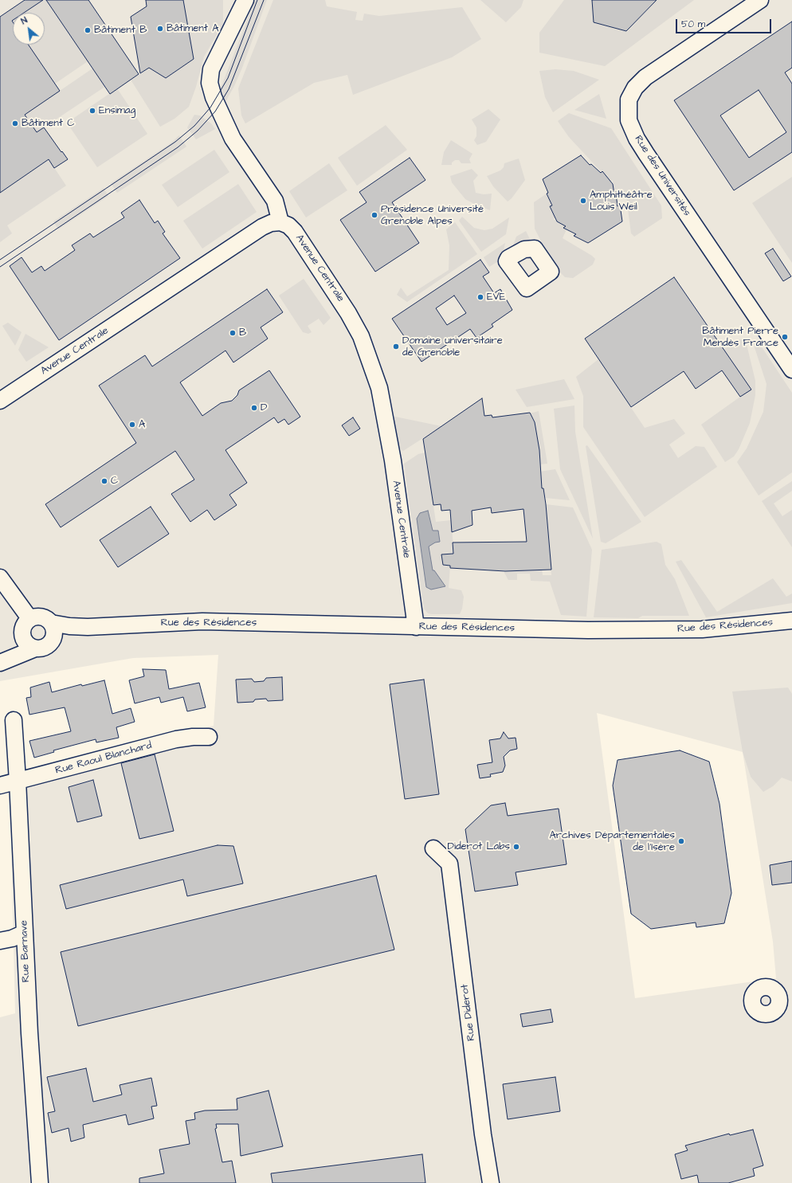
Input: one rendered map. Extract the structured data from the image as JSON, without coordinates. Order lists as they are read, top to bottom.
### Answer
{
  "streets": {
    "street": [
      "Rue des Universités",
      "Avenue Centrale",
      "Rue des Résidences",
      "Rue Raoul Blanchard",
      "Rue Barnave",
      "Rue Diderot"
    ]
  },
  "crossings": [
    ["Avenue Centrale", "Rue des Résidences"],
    ["Rue Raoul Blanchard", "Rue Barnave"]
  ],
  "places": [
    "Bâtiment A",
    "Bâtiment B",
    "Ensimag",
    "Bâtiment C",
    "Amphithéâtre Louis Weil",
    "Présidence Université Grenoble Alpes",
    "EVE",
    "B",
    "Bâtiment Pierre Mendès France",
    "Domaine universitaire de Grenoble",
    "D",
    "A",
    "C",
    "Archives Départementales de l'Isère",
    "Diderot Labs"
  ],
  "scale_bar": "50 m",
  "north": "top left"
}
